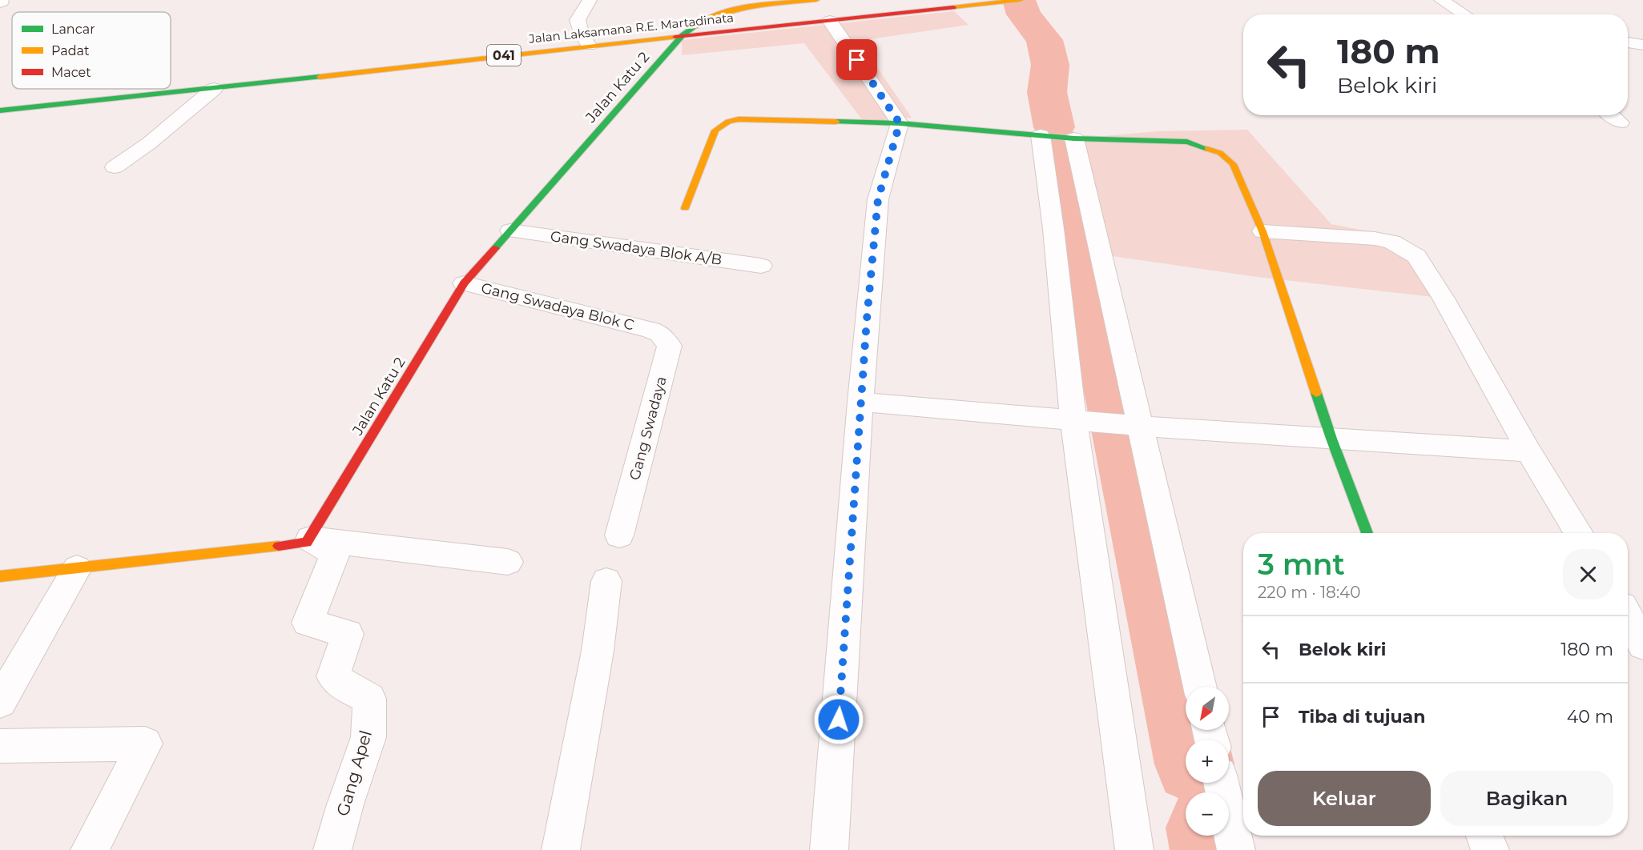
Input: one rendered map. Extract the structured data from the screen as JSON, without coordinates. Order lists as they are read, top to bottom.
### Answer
{
  "streets": {
    "street": [
      "Jalan Laksamana R.E. Martadinata",
      "041",
      "Jalan Katu 2",
      "Gang Swadaya Blok A/B",
      "Gang Swadaya Blok C",
      "Gang Swadaya",
      "Gang Apel"
    ]
  },
  "crossings": [
    ["Jalan Laksamana R.E. Martadinata", "Jalan Katu 2"],
    ["Jalan Katu 2", "Gang Swadaya Blok A/B"],
    ["Jalan Katu 2", "Gang Swadaya Blok C"],
    ["Jalan Katu 2", "Gang Apel"],
    ["Gang Swadaya Blok C", "Gang Swadaya"]
  ],
  "legend": ["Lancar", "Padat", "Macet"],
  "north": "bottom left",
  "page": {
    "turn": ["180 m", "Belok kiri"],
    "heading": ["3 mnt", "220 m · 18:40"],
    "list": [
      {
        "name": "Belok kiri",
        "value": "180 m"
      },
      {
        "name": "Tiba di tujuan",
        "value": "40 m"
      }
    ],
    "map_buttons": ["+", "−"],
    "buttons": ["Keluar", "Bagikan"]
  }
}
